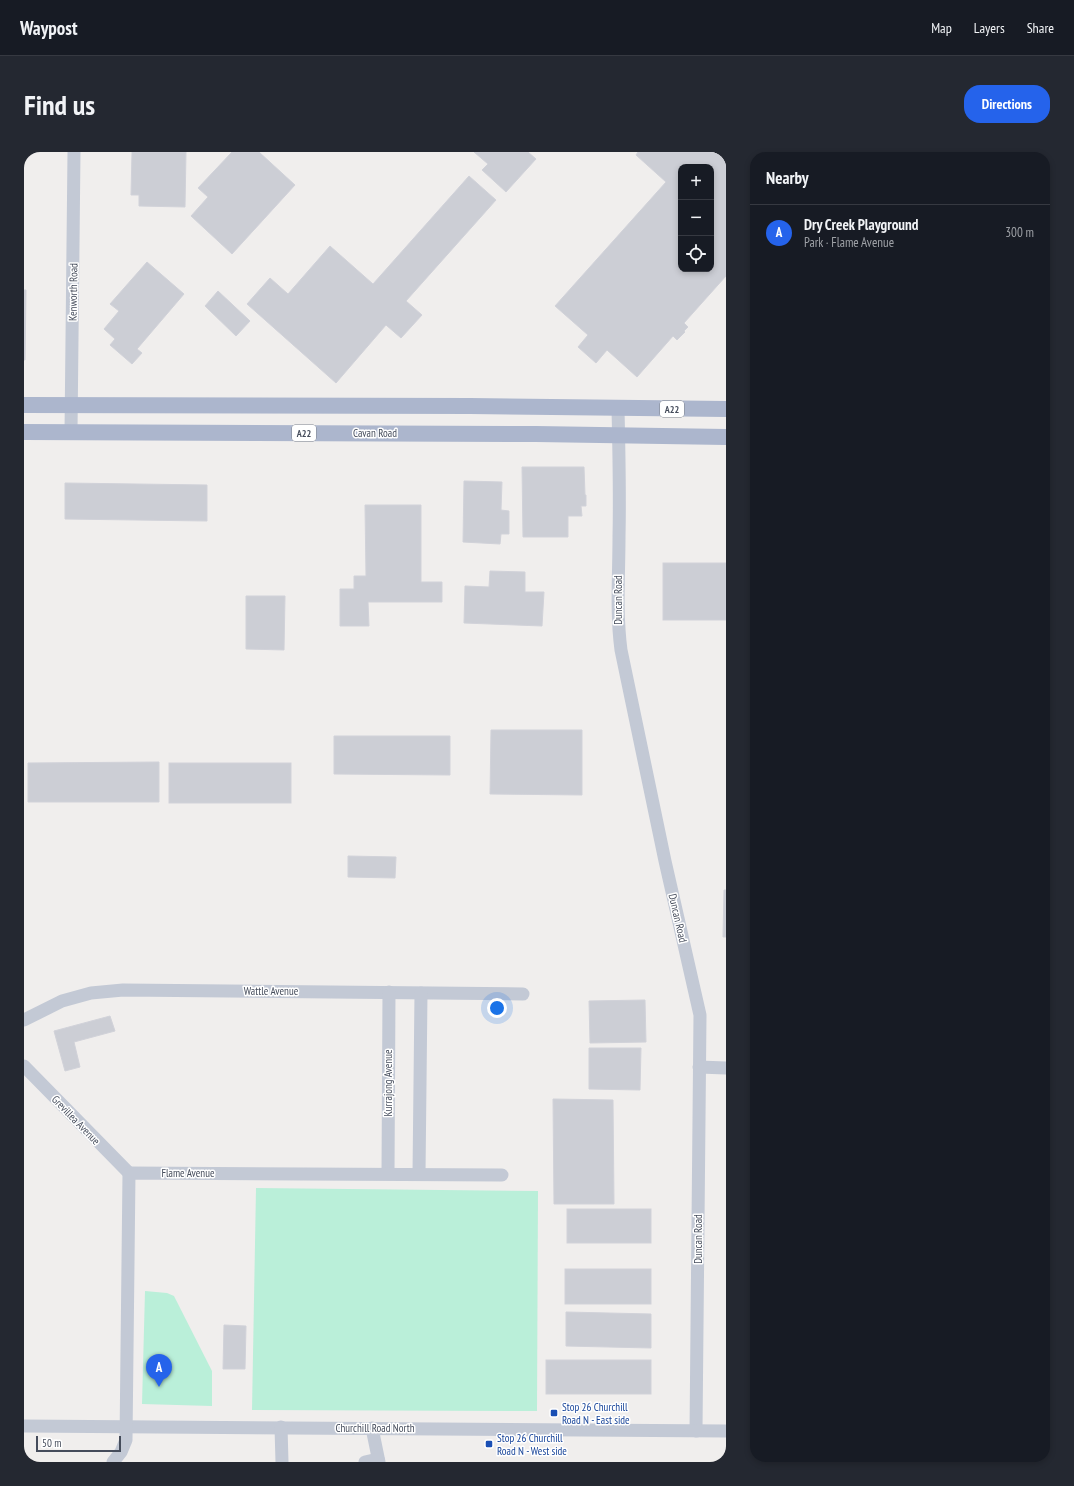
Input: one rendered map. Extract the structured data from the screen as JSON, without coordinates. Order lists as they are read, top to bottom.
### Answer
{
  "streets": {
    "main road": ["A22", "Cavan Road"],
    "street": [
      "Kenworth Road",
      "Duncan Road",
      "Wattle Avenue",
      "Kurrajong Avenue",
      "Grevillea Avenue",
      "Flame Avenue",
      "Churchill Road North"
    ]
  },
  "crossings": [
    ["Kenworth Road", "A22"],
    ["Kenworth Road", "Cavan Road"],
    ["A22", "Duncan Road"],
    ["Cavan Road", "Duncan Road"],
    ["Duncan Road", "Churchill Road North"],
    ["Wattle Avenue", "Kurrajong Avenue"],
    ["Kurrajong Avenue", "Flame Avenue"],
    ["Grevillea Avenue", "Flame Avenue"]
  ],
  "places": {
    "transit": ["Stop 26 Churchill Road N - East side", "Stop 26 Churchill Road N - West side"]
  },
  "scale_bar": "50 m",
  "page": {
    "header": "Waypost",
    "nav": ["Map", "Layers", "Share"],
    "buttons": "Directions",
    "title": "Find us",
    "heading": "Nearby",
    "map_buttons": ["+", "−"],
    "list": [
      {
        "mark": "A",
        "name": "Dry Creek Playground",
        "note": "Park · Flame Avenue",
        "value": "300 m"
      }
    ],
    "pins": "A",
    "scale": "50 m"
  }
}
